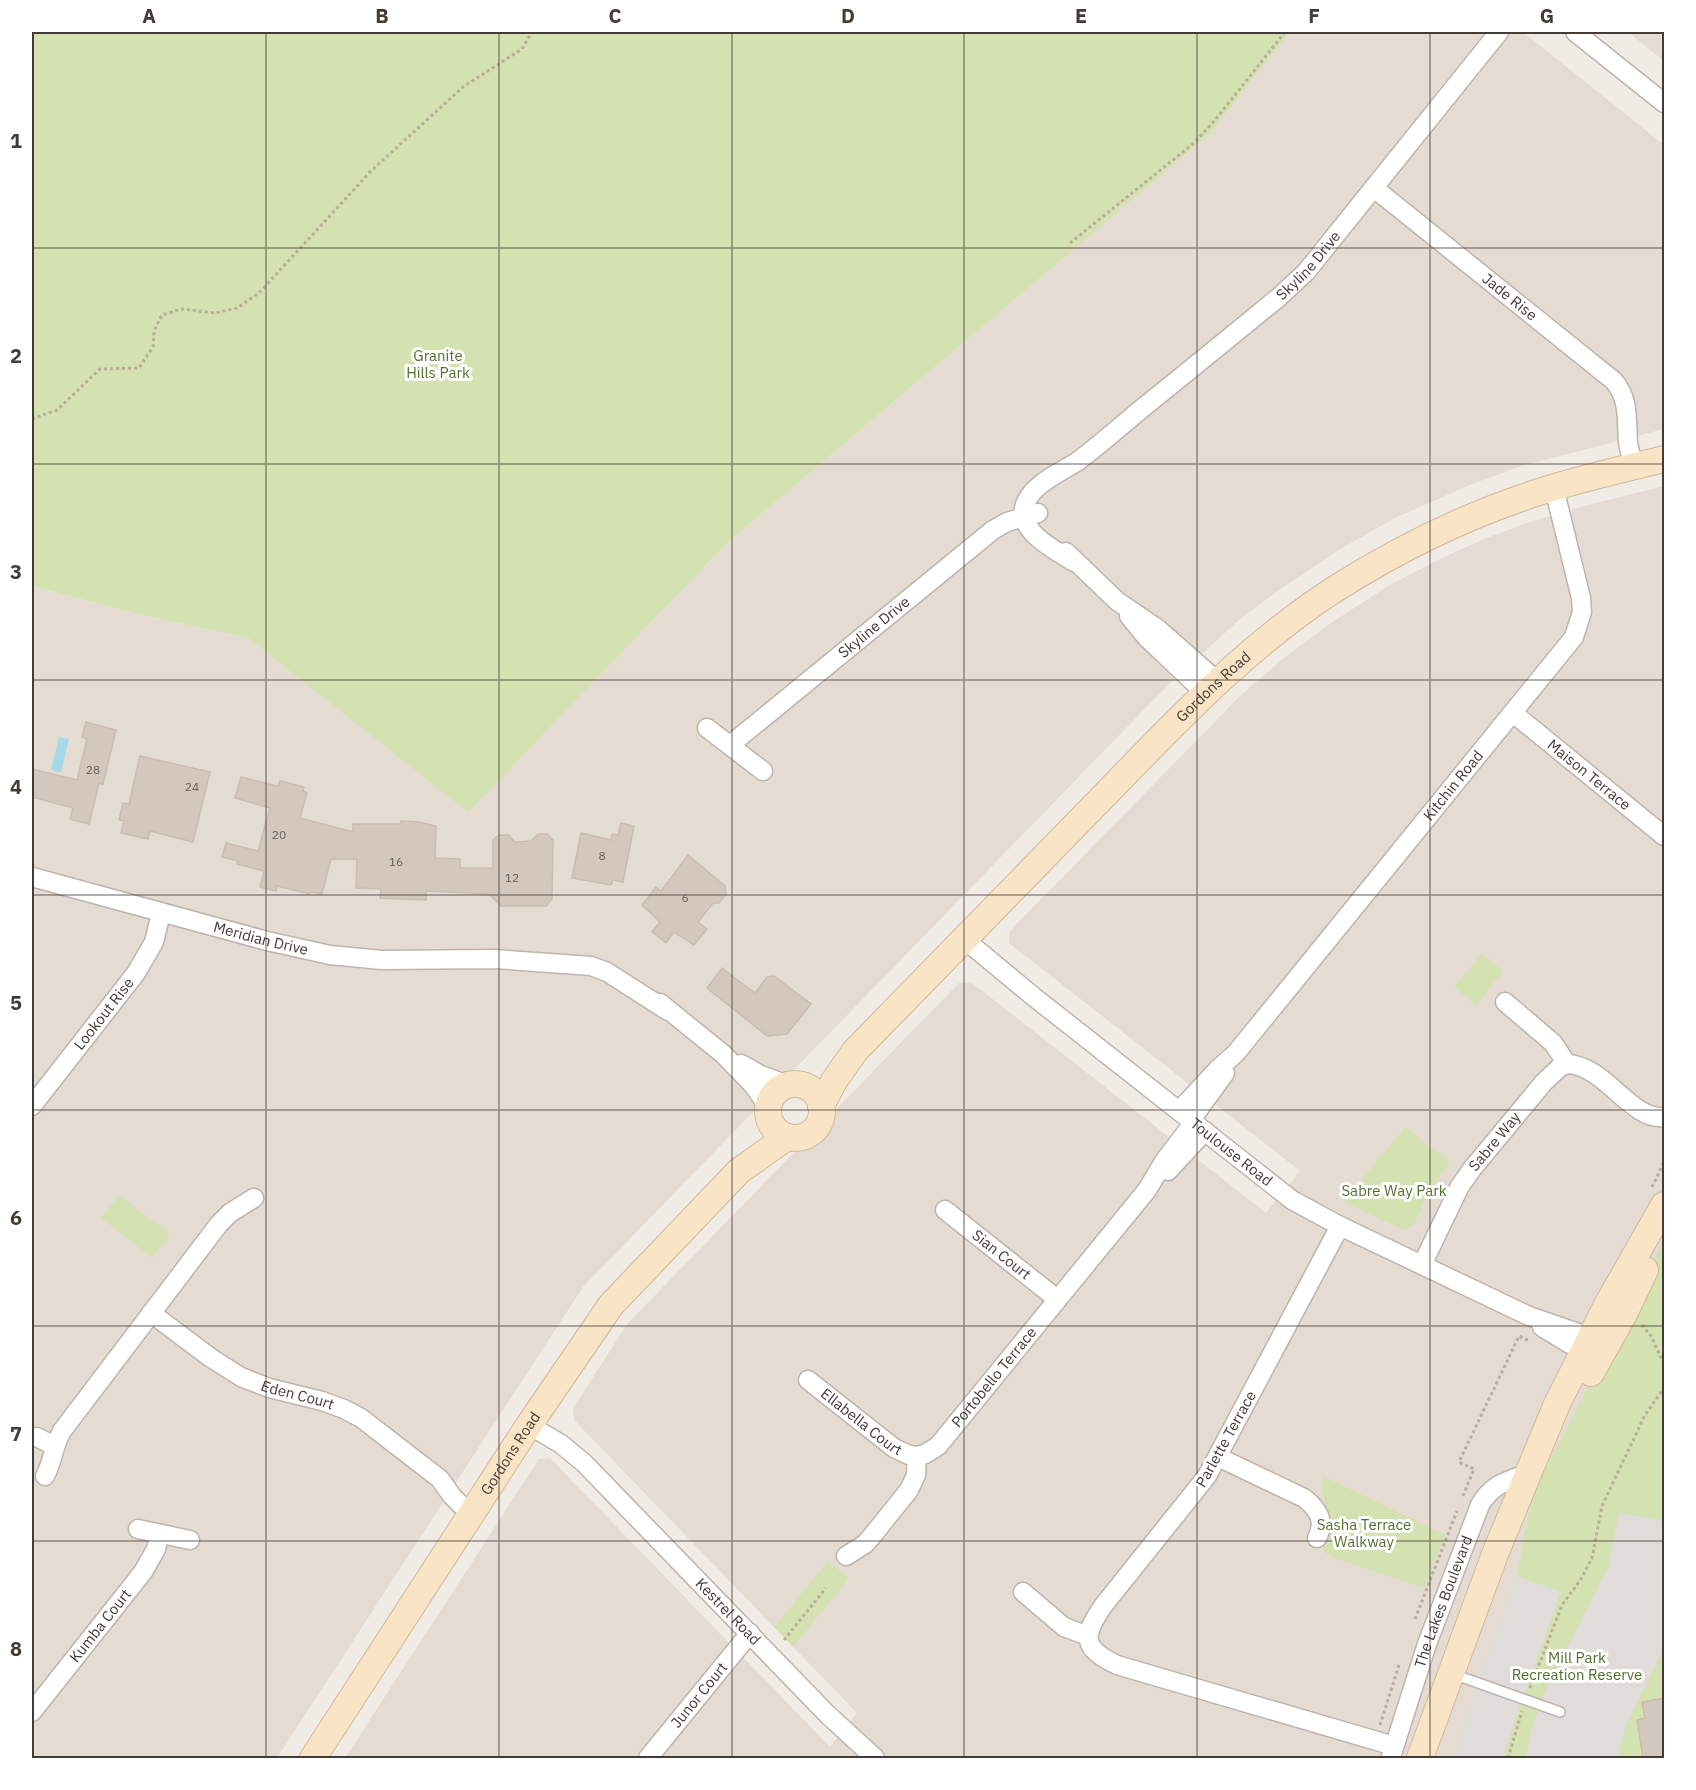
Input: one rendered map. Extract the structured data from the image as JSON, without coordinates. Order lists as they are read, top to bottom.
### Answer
{
  "streets": {
    "street": [
      "Skyline Drive",
      "Jade Rise",
      "Gordons Road",
      "Maison Terrace",
      "Kitchin Road",
      "Meridian Drive",
      "Lookout Rise",
      "Sabre Way",
      "Toulouse Road",
      "Sian Court",
      "Portobello Terrace",
      "Eden Court",
      "Ellabella Court",
      "Parlette Terrace",
      "The Lakes Boulevard",
      "Kestrel Road",
      "Kumba Court",
      "Junor Court"
    ]
  },
  "crossings": [
    ["Skyline Drive", "Jade Rise"],
    ["Jade Rise", "Gordons Road"],
    ["Gordons Road", "Kitchin Road"],
    ["Gordons Road", "Meridian Drive"],
    ["Gordons Road", "Toulouse Road"],
    ["Gordons Road", "Eden Court"],
    ["Gordons Road", "Kestrel Road"],
    ["Maison Terrace", "Kitchin Road"],
    ["Kitchin Road", "Toulouse Road"],
    ["Kitchin Road", "Portobello Terrace"],
    ["Meridian Drive", "Lookout Rise"],
    ["Sabre Way", "Toulouse Road"],
    ["Toulouse Road", "Portobello Terrace"],
    ["Toulouse Road", "Parlette Terrace"],
    ["Toulouse Road", "The Lakes Boulevard"],
    ["Sian Court", "Portobello Terrace"],
    ["Portobello Terrace", "Ellabella Court"],
    ["Kestrel Road", "Junor Court"]
  ],
  "parks": [
    "Granite Hills Park",
    "Sabre Way Park",
    "Sasha Terrace Walkway",
    "Mill Park Recreation Reserve"
  ],
  "house_numbers": [
    "28",
    "24",
    "20",
    "8",
    "16",
    "12",
    "6"
  ],
  "grid": {
    "columns": [
      "A",
      "B",
      "C",
      "D",
      "E",
      "F",
      "G"
    ],
    "rows": [
      "1",
      "2",
      "3",
      "4",
      "5",
      "6",
      "7",
      "8"
    ]
  }
}
